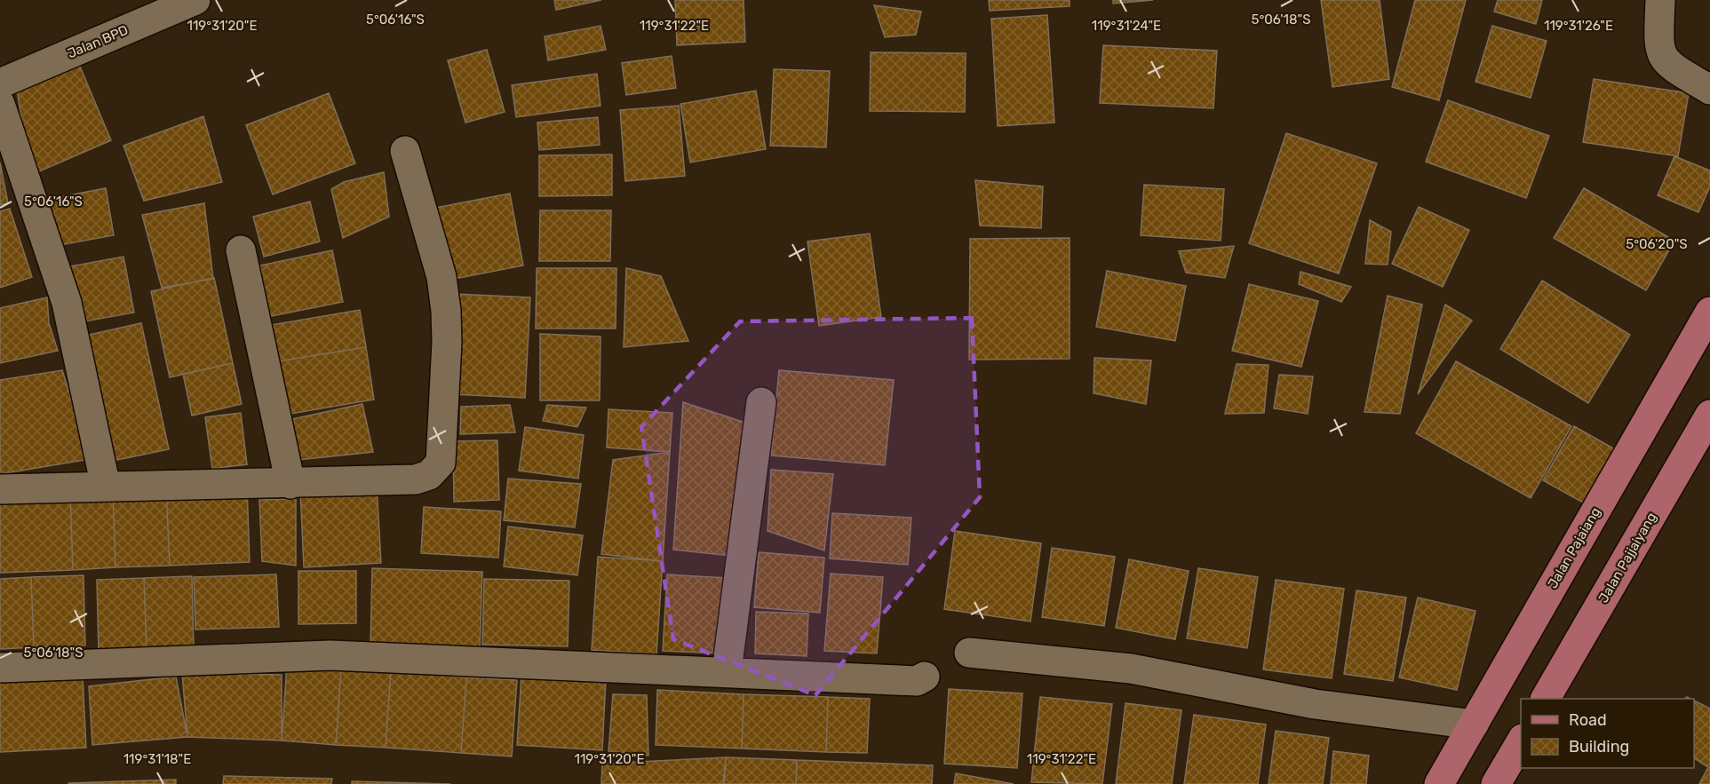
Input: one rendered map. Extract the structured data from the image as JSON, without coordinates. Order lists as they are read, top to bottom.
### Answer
{
  "streets": {
    "main road": ["Jalan Pajaiang", "Jalan Pajjaiyang"],
    "street": ["Jalan BPD"]
  },
  "legend": ["Road", "Building"],
  "coordinates": [
    "5°06'16\"S",
    "5°06'18\"S",
    "119°31'26\"E",
    "119°31'20\"E",
    "119°31'22\"E",
    "119°31'24\"E",
    "5°06'20\"S",
    "119°31'18\"E"
  ]
}
